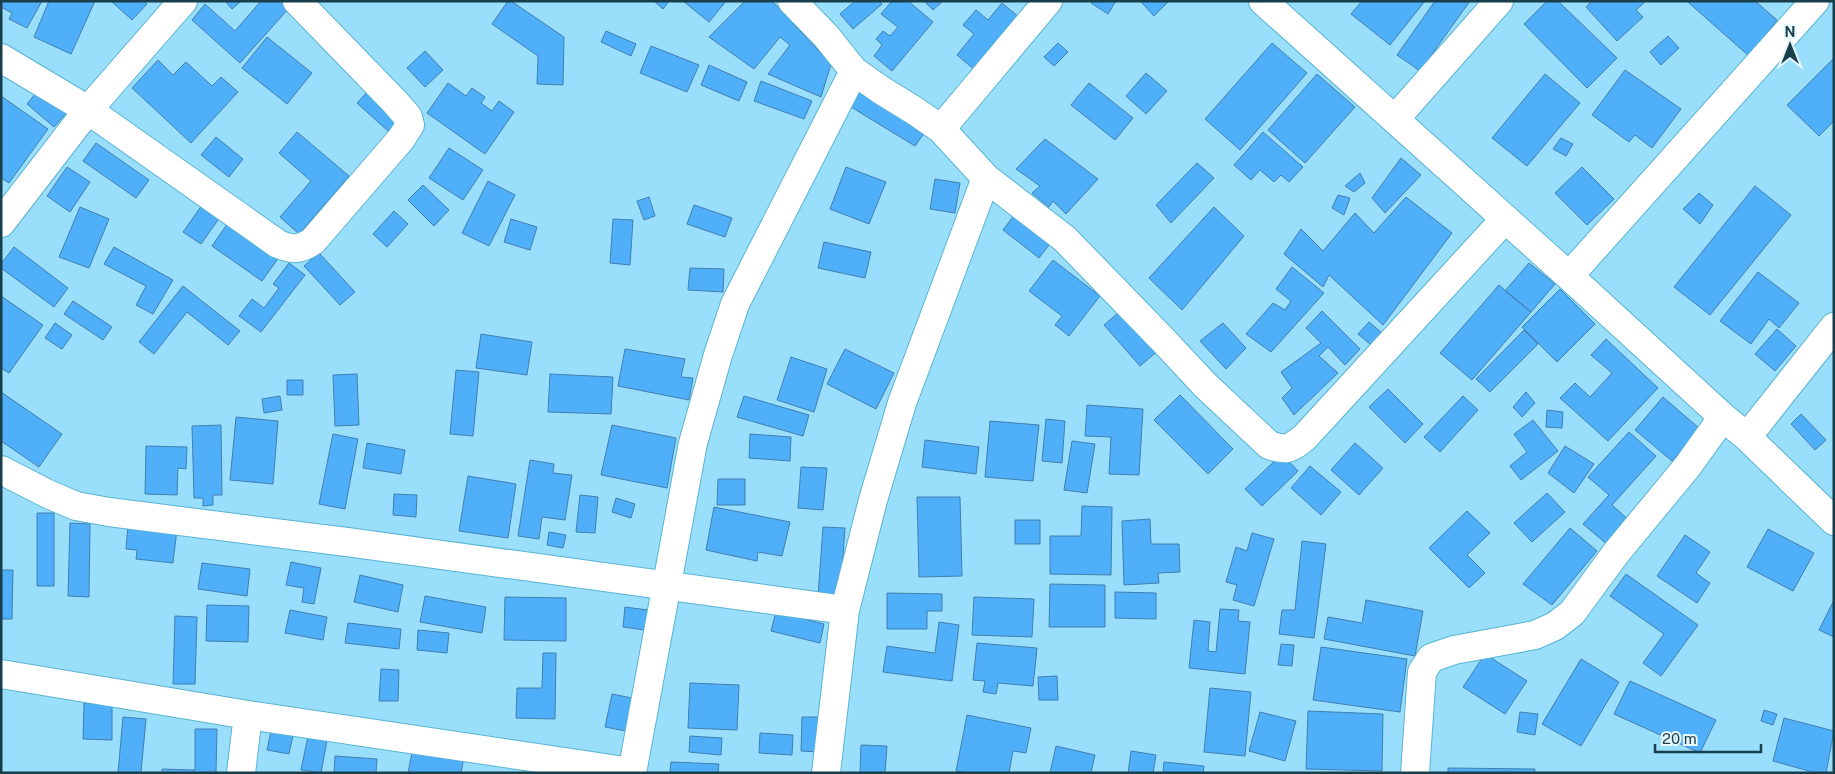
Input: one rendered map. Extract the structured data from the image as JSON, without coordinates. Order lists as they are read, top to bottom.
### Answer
{
  "scale_bar": "20 m",
  "north": "top"
}
